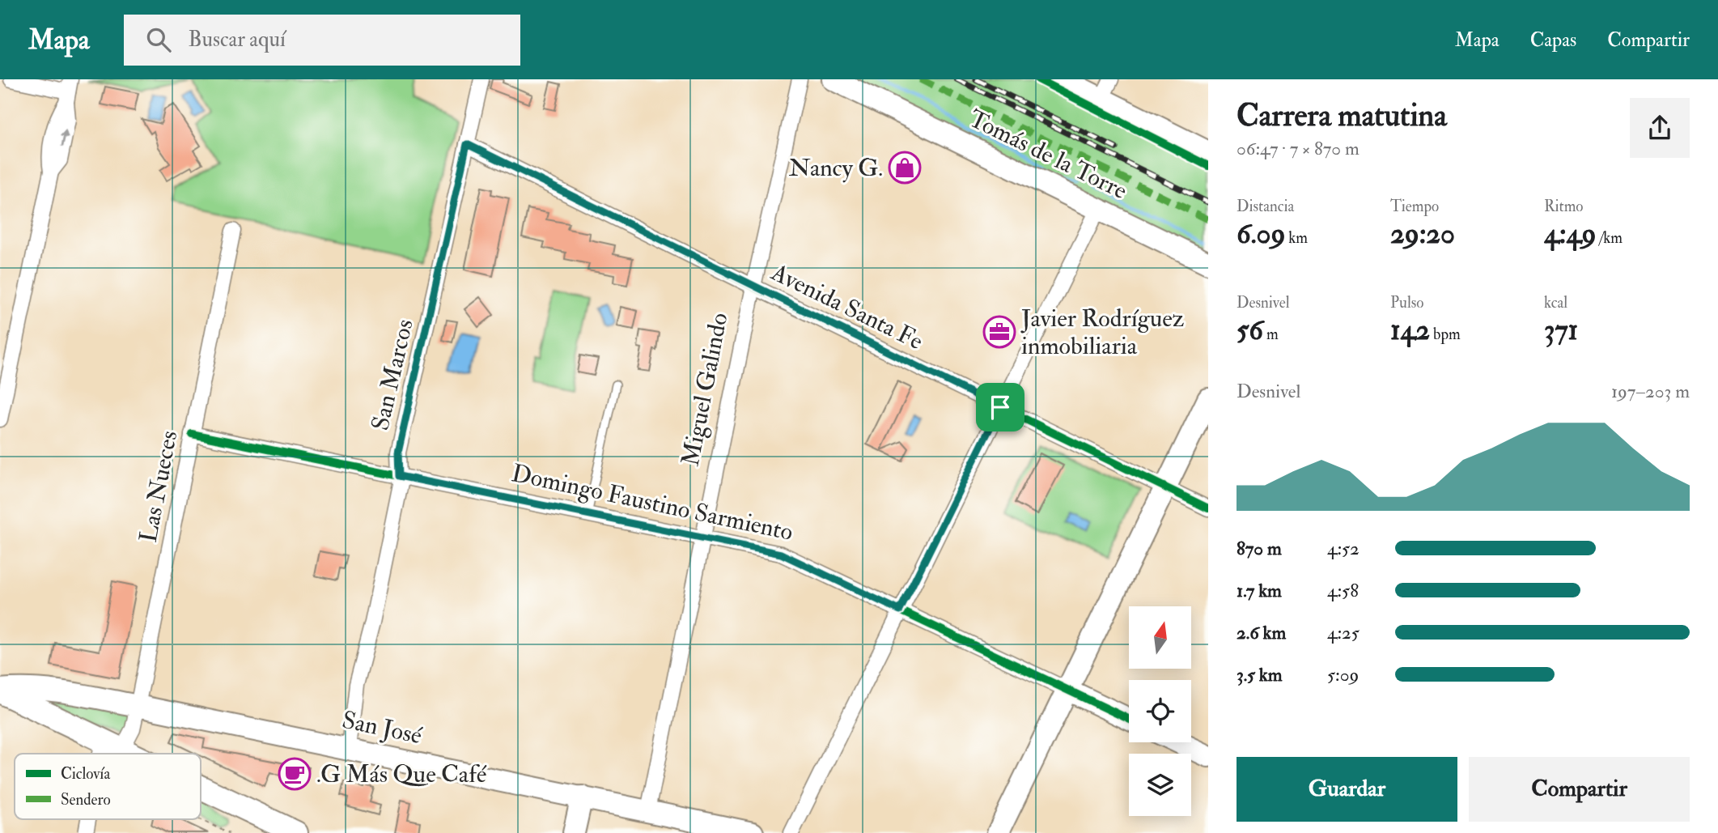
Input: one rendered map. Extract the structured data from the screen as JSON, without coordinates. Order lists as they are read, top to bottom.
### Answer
{
  "streets": {
    "street": [
      "Tomás de la Torre",
      "Avenida Santa Fe",
      "San Marcos",
      "Miguel Galindo",
      "Las Nueces",
      "Domingo Faustino Sarmiento",
      "San José"
    ]
  },
  "crossings": [
    ["Avenida Santa Fe", "San Marcos"],
    ["Avenida Santa Fe", "Miguel Galindo"],
    ["San Marcos", "Domingo Faustino Sarmiento"],
    ["San Marcos", "San José"],
    ["Miguel Galindo", "Domingo Faustino Sarmiento"],
    ["Miguel Galindo", "San José"],
    ["Las Nueces", "Domingo Faustino Sarmiento"],
    ["Las Nueces", "San José"]
  ],
  "places": {
    "shop": ["Nancy G."],
    "office": ["Javier Rodríguez inmobiliaria"],
    "cafe": [".G Más Que Café"]
  },
  "legend": ["Ciclovía", "Sendero"],
  "north": "top",
  "page": {
    "header": "Mapa",
    "search": "Buscar aquí",
    "nav": ["Mapa", "Capas", "Compartir"],
    "heading": ["Carrera matutina", "06:47 · 7 × 870 m"],
    "stats": [
      ["Distancia", "6.09 km"],
      ["Tiempo", "29:20"],
      ["Ritmo", "4:49 /km"],
      ["Desnivel", "56 m"],
      ["Pulso", "142 bpm"],
      ["kcal", "371"]
    ],
    "chart": ["Desnivel", "197–203 m"],
    "list": [
      {
        "name": "870 m",
        "note": "4:52"
      },
      {
        "name": "1.7 km",
        "note": "4:58"
      },
      {
        "name": "2.6 km",
        "note": "4:25"
      },
      {
        "name": "3.5 km",
        "note": "5:09"
      }
    ],
    "buttons": ["Guardar", "Compartir"]
  }
}
